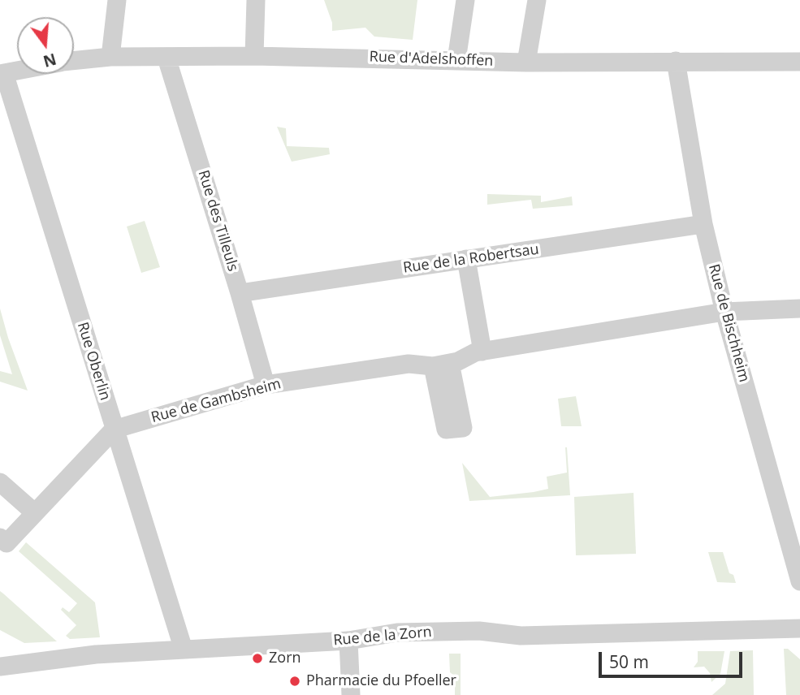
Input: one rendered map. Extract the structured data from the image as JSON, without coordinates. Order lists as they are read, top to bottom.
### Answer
{
  "streets": {
    "street": [
      "Rue d'Adelshoffen",
      "Rue des Tilleuls",
      "Rue de la Robertsau",
      "Rue de Bischheim",
      "Rue Oberlin",
      "Rue de Gambsheim",
      "Rue de la Zorn"
    ]
  },
  "crossings": [
    ["Rue d'Adelshoffen", "Rue des Tilleuls"],
    ["Rue d'Adelshoffen", "Rue de Bischheim"],
    ["Rue d'Adelshoffen", "Rue Oberlin"],
    ["Rue des Tilleuls", "Rue de la Robertsau"],
    ["Rue des Tilleuls", "Rue de Gambsheim"],
    ["Rue de la Robertsau", "Rue de Bischheim"],
    ["Rue de Bischheim", "Rue de Gambsheim"],
    ["Rue Oberlin", "Rue de Gambsheim"],
    ["Rue Oberlin", "Rue de la Zorn"]
  ],
  "places": ["Zorn", "Pharmacie du Pfoeller"],
  "scale_bar": "50 m",
  "north": "bottom"
}
